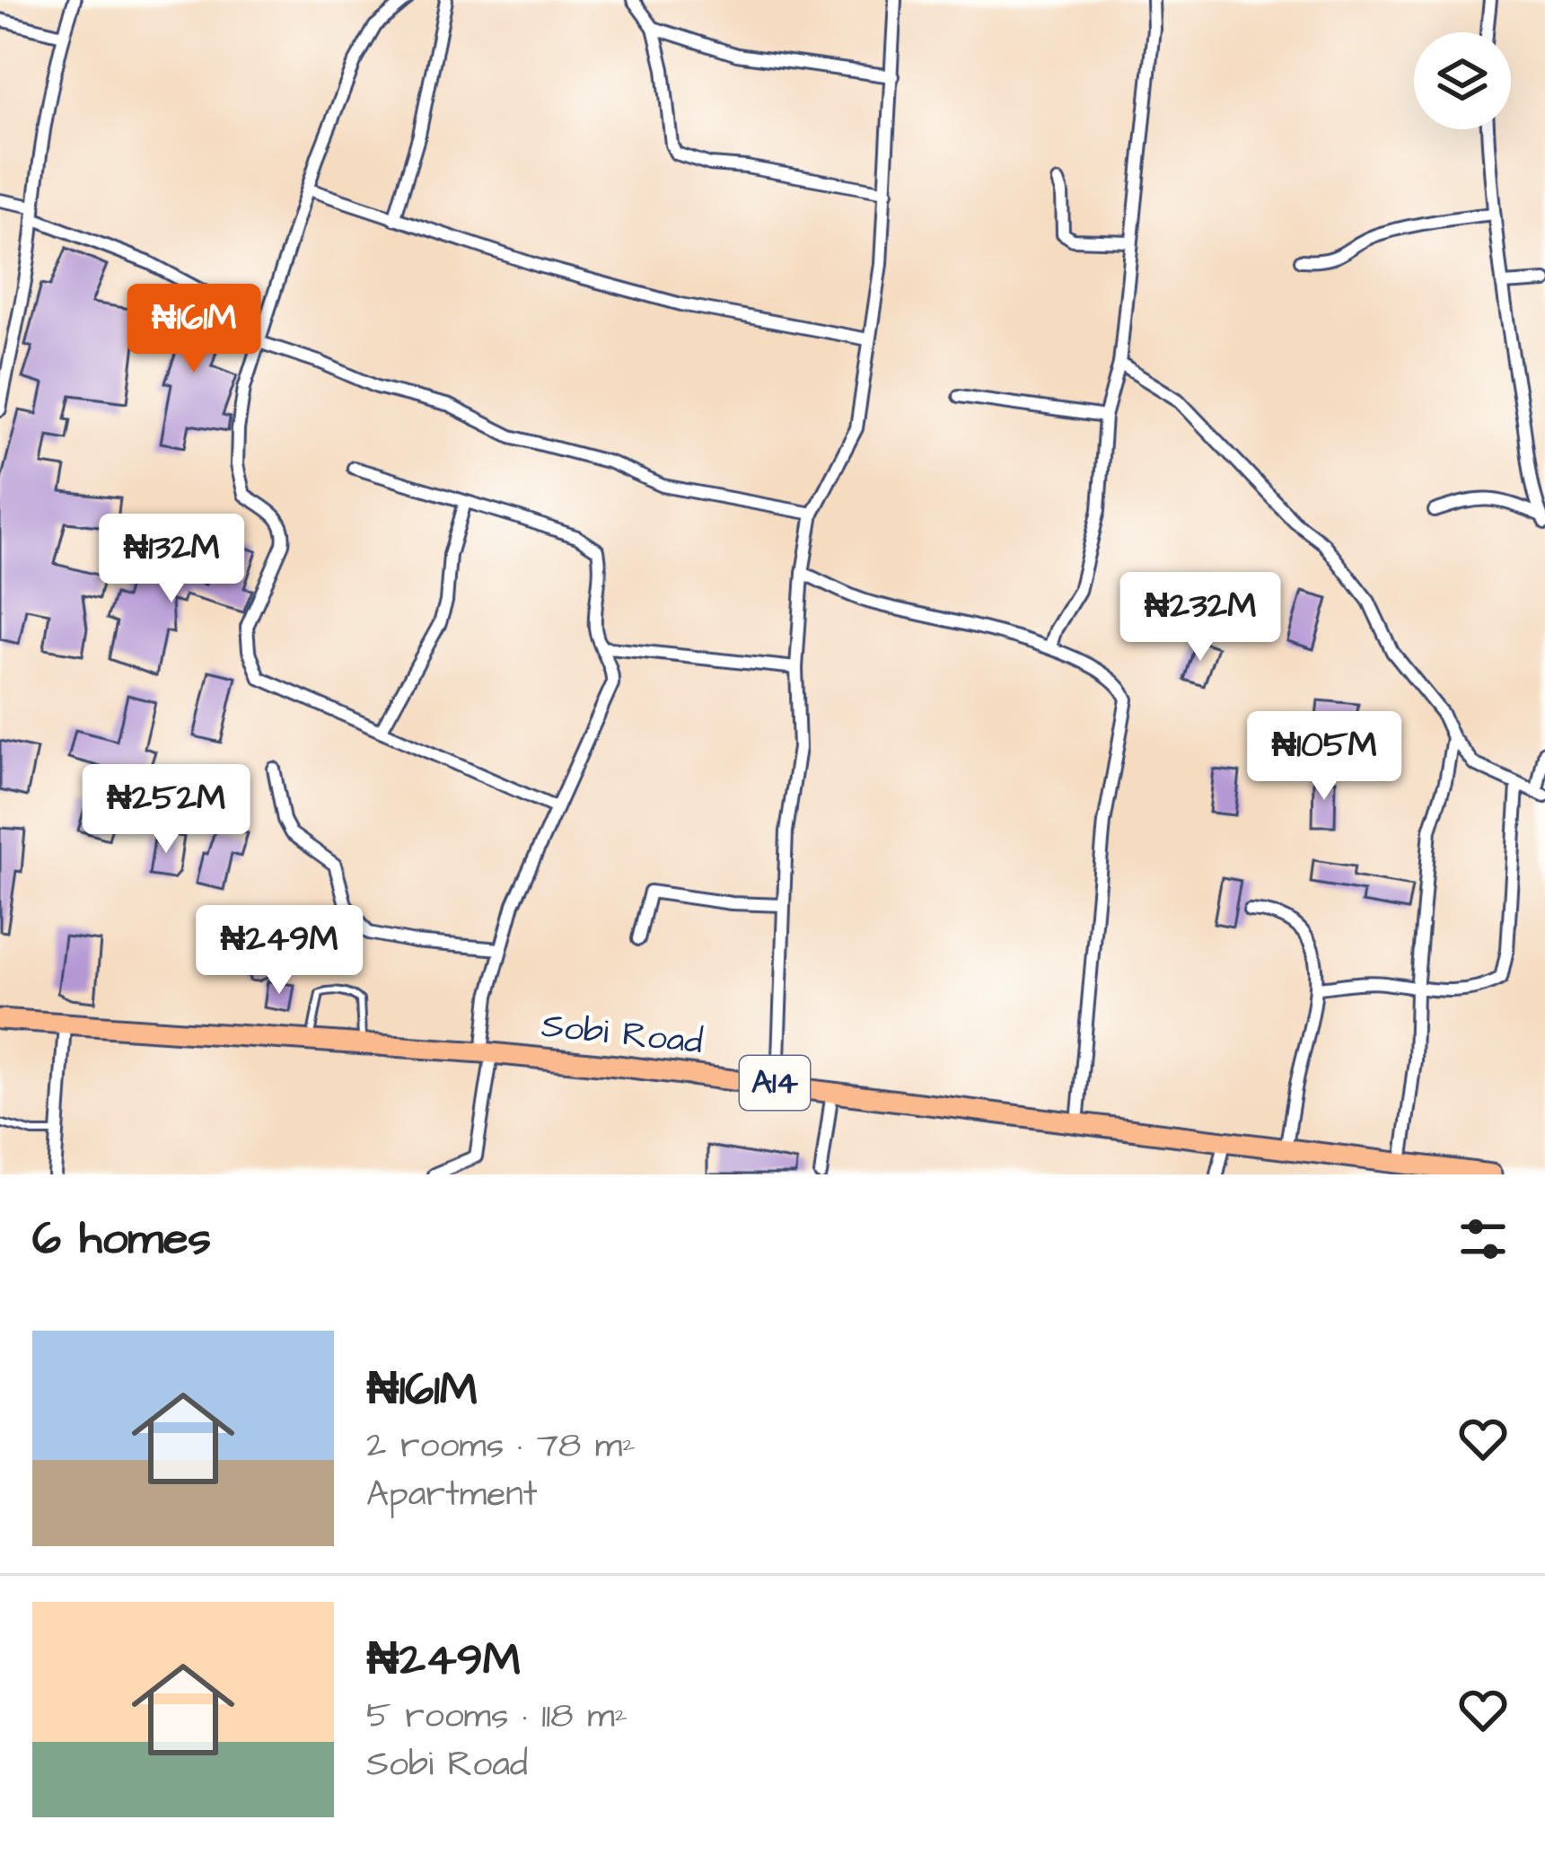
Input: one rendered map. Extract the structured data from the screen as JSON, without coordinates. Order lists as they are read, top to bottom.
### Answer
{
  "streets": {
    "highway": ["Sobi Road", "A14"]
  },
  "page": {
    "price": [
      "₦161M",
      "₦132M",
      "₦232M",
      "₦105M",
      "₦252M",
      "₦249M"
    ],
    "heading": "6 homes",
    "list": [
      {
        "name": "₦161M",
        "note": "2 rooms · 78 m² · Apartment"
      },
      {
        "name": "₦249M",
        "note": "5 rooms · 118 m² · Sobi Road"
      }
    ]
  }
}
